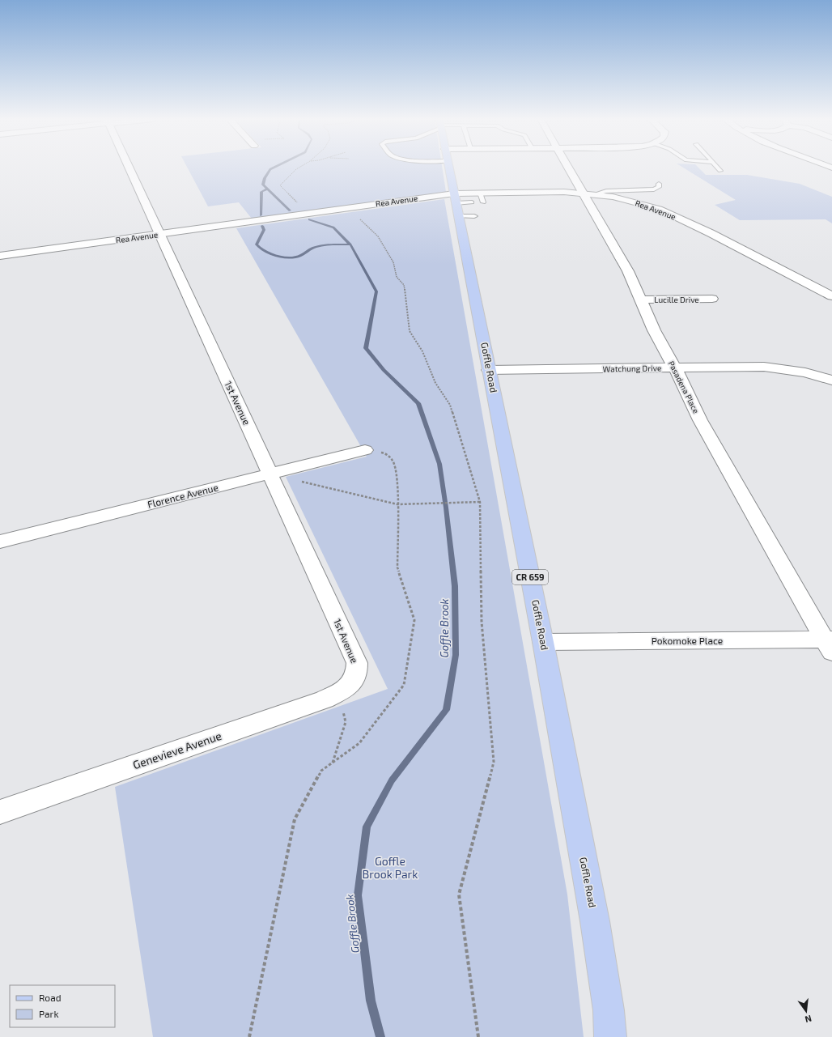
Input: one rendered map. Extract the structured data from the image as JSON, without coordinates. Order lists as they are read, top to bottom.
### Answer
{
  "streets": {
    "main road": ["Goffle Road", "CR 659"],
    "street": [
      "Rea Avenue",
      "Lucille Drive",
      "Watchung Drive",
      "Pasadena Place",
      "1st Avenue",
      "Florence Avenue",
      "Pokomoke Place",
      "Genevieve Avenue"
    ]
  },
  "crossings": [
    ["Rea Avenue", "Goffle Road"],
    ["Rea Avenue", "Pasadena Place"],
    ["Rea Avenue", "1st Avenue"],
    ["Lucille Drive", "Pasadena Place"],
    ["Goffle Road", "Watchung Drive"],
    ["Goffle Road", "Pokomoke Place"],
    ["Watchung Drive", "Pasadena Place"],
    ["Pasadena Place", "Pokomoke Place"],
    ["1st Avenue", "Florence Avenue"],
    ["1st Avenue", "Genevieve Avenue"]
  ],
  "water": ["Goffle Brook"],
  "parks": ["Goffle Brook Park"],
  "legend": ["Road", "Park"],
  "north": "bottom"
}
